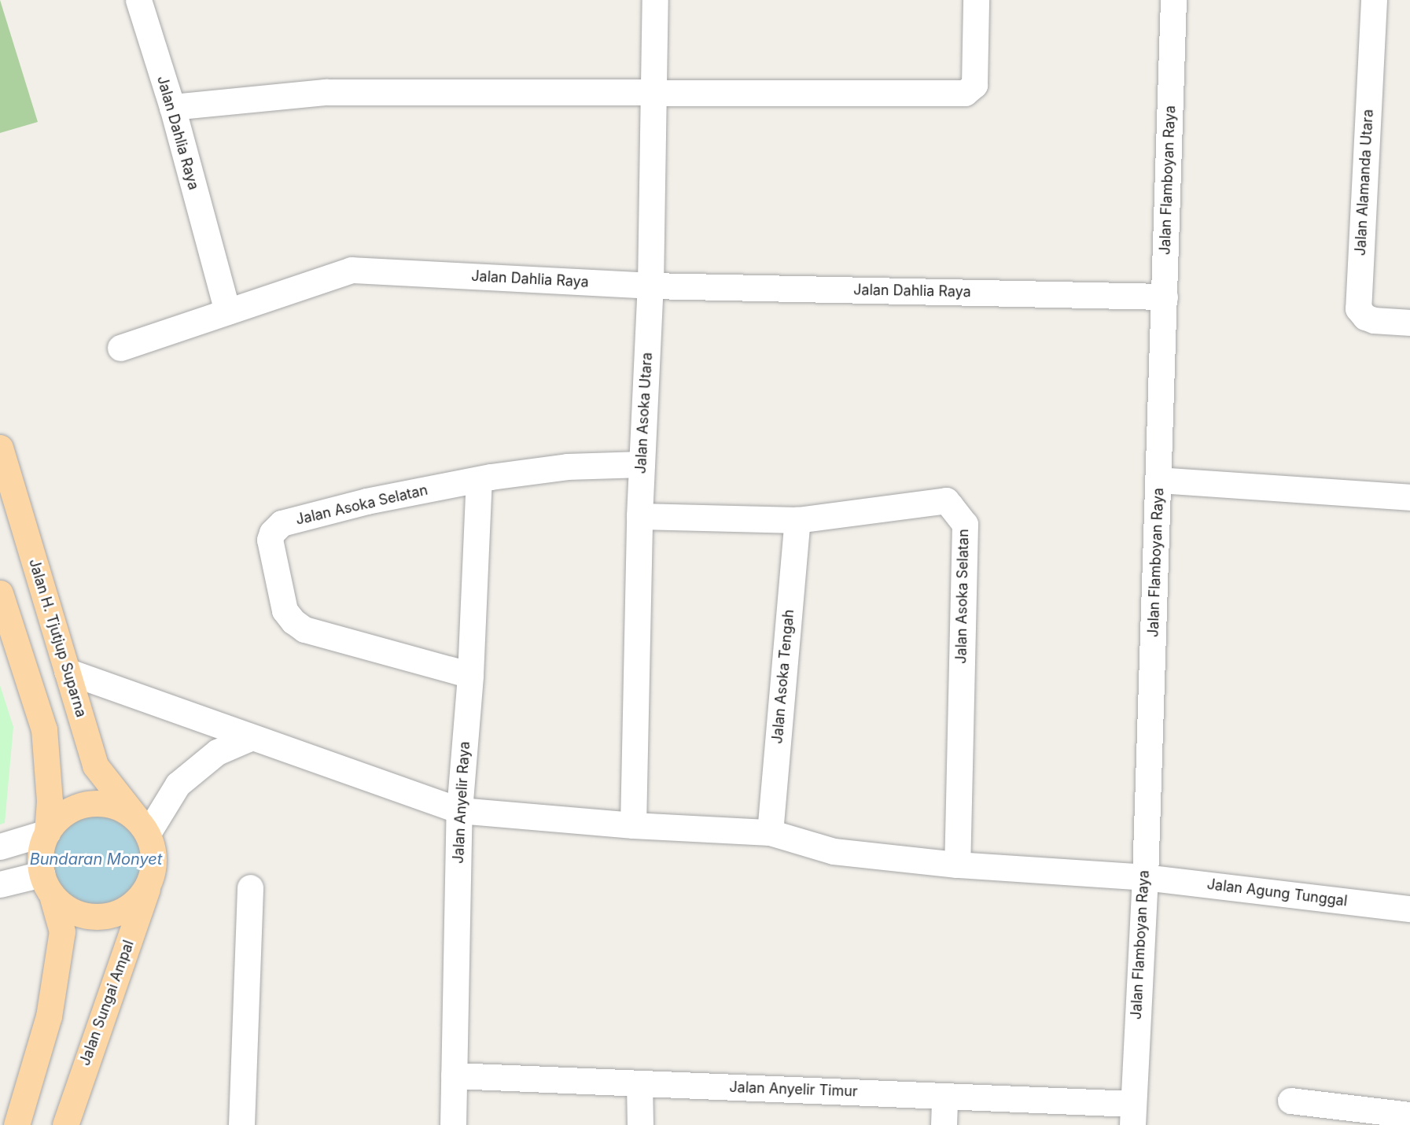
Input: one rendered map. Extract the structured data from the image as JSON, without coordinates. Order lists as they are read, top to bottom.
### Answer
{
  "streets": {
    "main road": ["Jalan H. Tjutjup Suparna", "Jalan Sungai Ampal"],
    "street": [
      "Jalan Dahlia Raya",
      "Jalan Flamboyan Raya",
      "Jalan Alamanda Utara",
      "Jalan Asoka Utara",
      "Jalan Asoka Selatan",
      "Jalan Asoka Tengah",
      "Jalan Anyelir Raya",
      "Jalan Agung Tunggal",
      "Jalan Anyelir Timur"
    ]
  },
  "crossings": [
    ["Jalan Dahlia Raya", "Jalan Flamboyan Raya"],
    ["Jalan Dahlia Raya", "Jalan Asoka Utara"],
    ["Jalan Flamboyan Raya", "Jalan Agung Tunggal"],
    ["Jalan Flamboyan Raya", "Jalan Anyelir Timur"],
    ["Jalan Asoka Utara", "Jalan Asoka Selatan"],
    ["Jalan Asoka Utara", "Jalan Agung Tunggal"],
    ["Jalan Asoka Selatan", "Jalan Asoka Tengah"],
    ["Jalan Asoka Selatan", "Jalan Anyelir Raya"],
    ["Jalan Asoka Selatan", "Jalan Agung Tunggal"],
    ["Jalan H. Tjutjup Suparna", "Jalan Agung Tunggal"],
    ["Jalan H. Tjutjup Suparna", "Jalan Sungai Ampal"],
    ["Jalan Asoka Tengah", "Jalan Agung Tunggal"],
    ["Jalan Anyelir Raya", "Jalan Agung Tunggal"],
    ["Jalan Anyelir Raya", "Jalan Anyelir Timur"]
  ],
  "water": ["Bundaran Monyet"]
}
